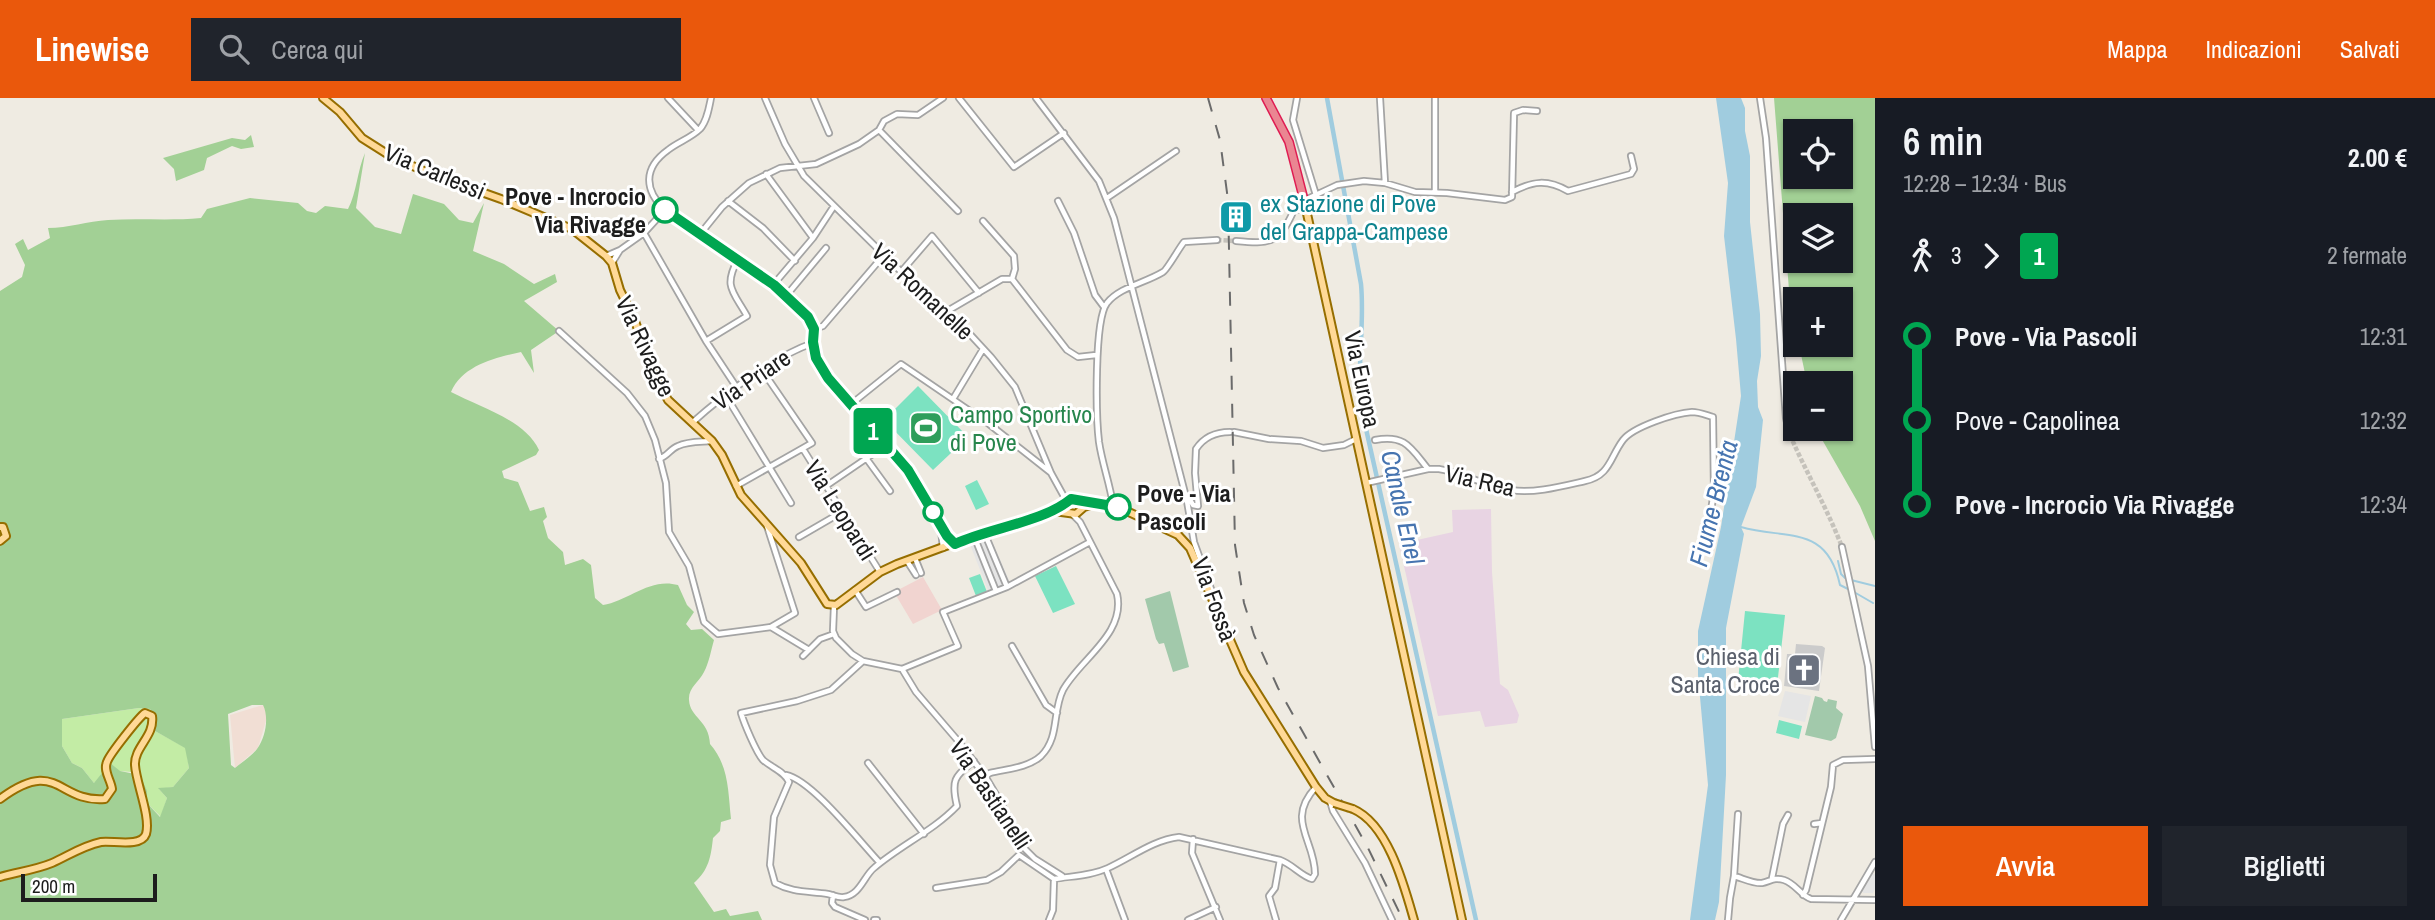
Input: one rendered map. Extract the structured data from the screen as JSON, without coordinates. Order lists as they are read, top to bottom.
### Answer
{
  "streets": {
    "highway": ["Via Europa"],
    "main road": ["Via Carlessi", "Via Rivagge", "Via Fossà"],
    "street": [
      "Via Romanelle",
      "Via Priare",
      "Via Rea",
      "Via Leopardi",
      "Via Bastianelli"
    ]
  },
  "crossings": [
    ["Via Carlessi", "Via Rivagge"],
    ["Via Rivagge", "Via Priare"],
    ["Via Priare", "Via Leopardi"],
    ["Via Europa", "Via Rea"]
  ],
  "water": ["Fiume Brenta", "Canale Enel"],
  "places": {
    "other": ["Pove - Incrocio Via Rivagge", "Pove - Via Pascoli"],
    "building": ["ex Stazione di Pove del Grappa-Campese"],
    "sports": ["Campo Sportivo di Pove"],
    "church": ["Chiesa di Santa Croce"]
  },
  "lines": ["bus line 1"],
  "scale_bar": "200 m",
  "page": {
    "header": "Linewise",
    "search": "Cerca qui",
    "nav": ["Mappa", "Indicazioni", "Salvati"],
    "on_map": "1",
    "heading": ["6 min", "12:28 – 12:34 · Bus", "2.00 €"],
    "map_buttons": ["+", "−"],
    "legs": ["3", "1", "2 fermate"],
    "list": [
      {
        "name": "Pove - Via Pascoli",
        "value": "12:31"
      },
      {
        "name": "Pove - Capolinea",
        "value": "12:32"
      },
      {
        "name": "Pove - Incrocio Via Rivagge",
        "value": "12:34"
      }
    ],
    "buttons": ["Avvia", "Biglietti"],
    "scale": "200 m"
  }
}
